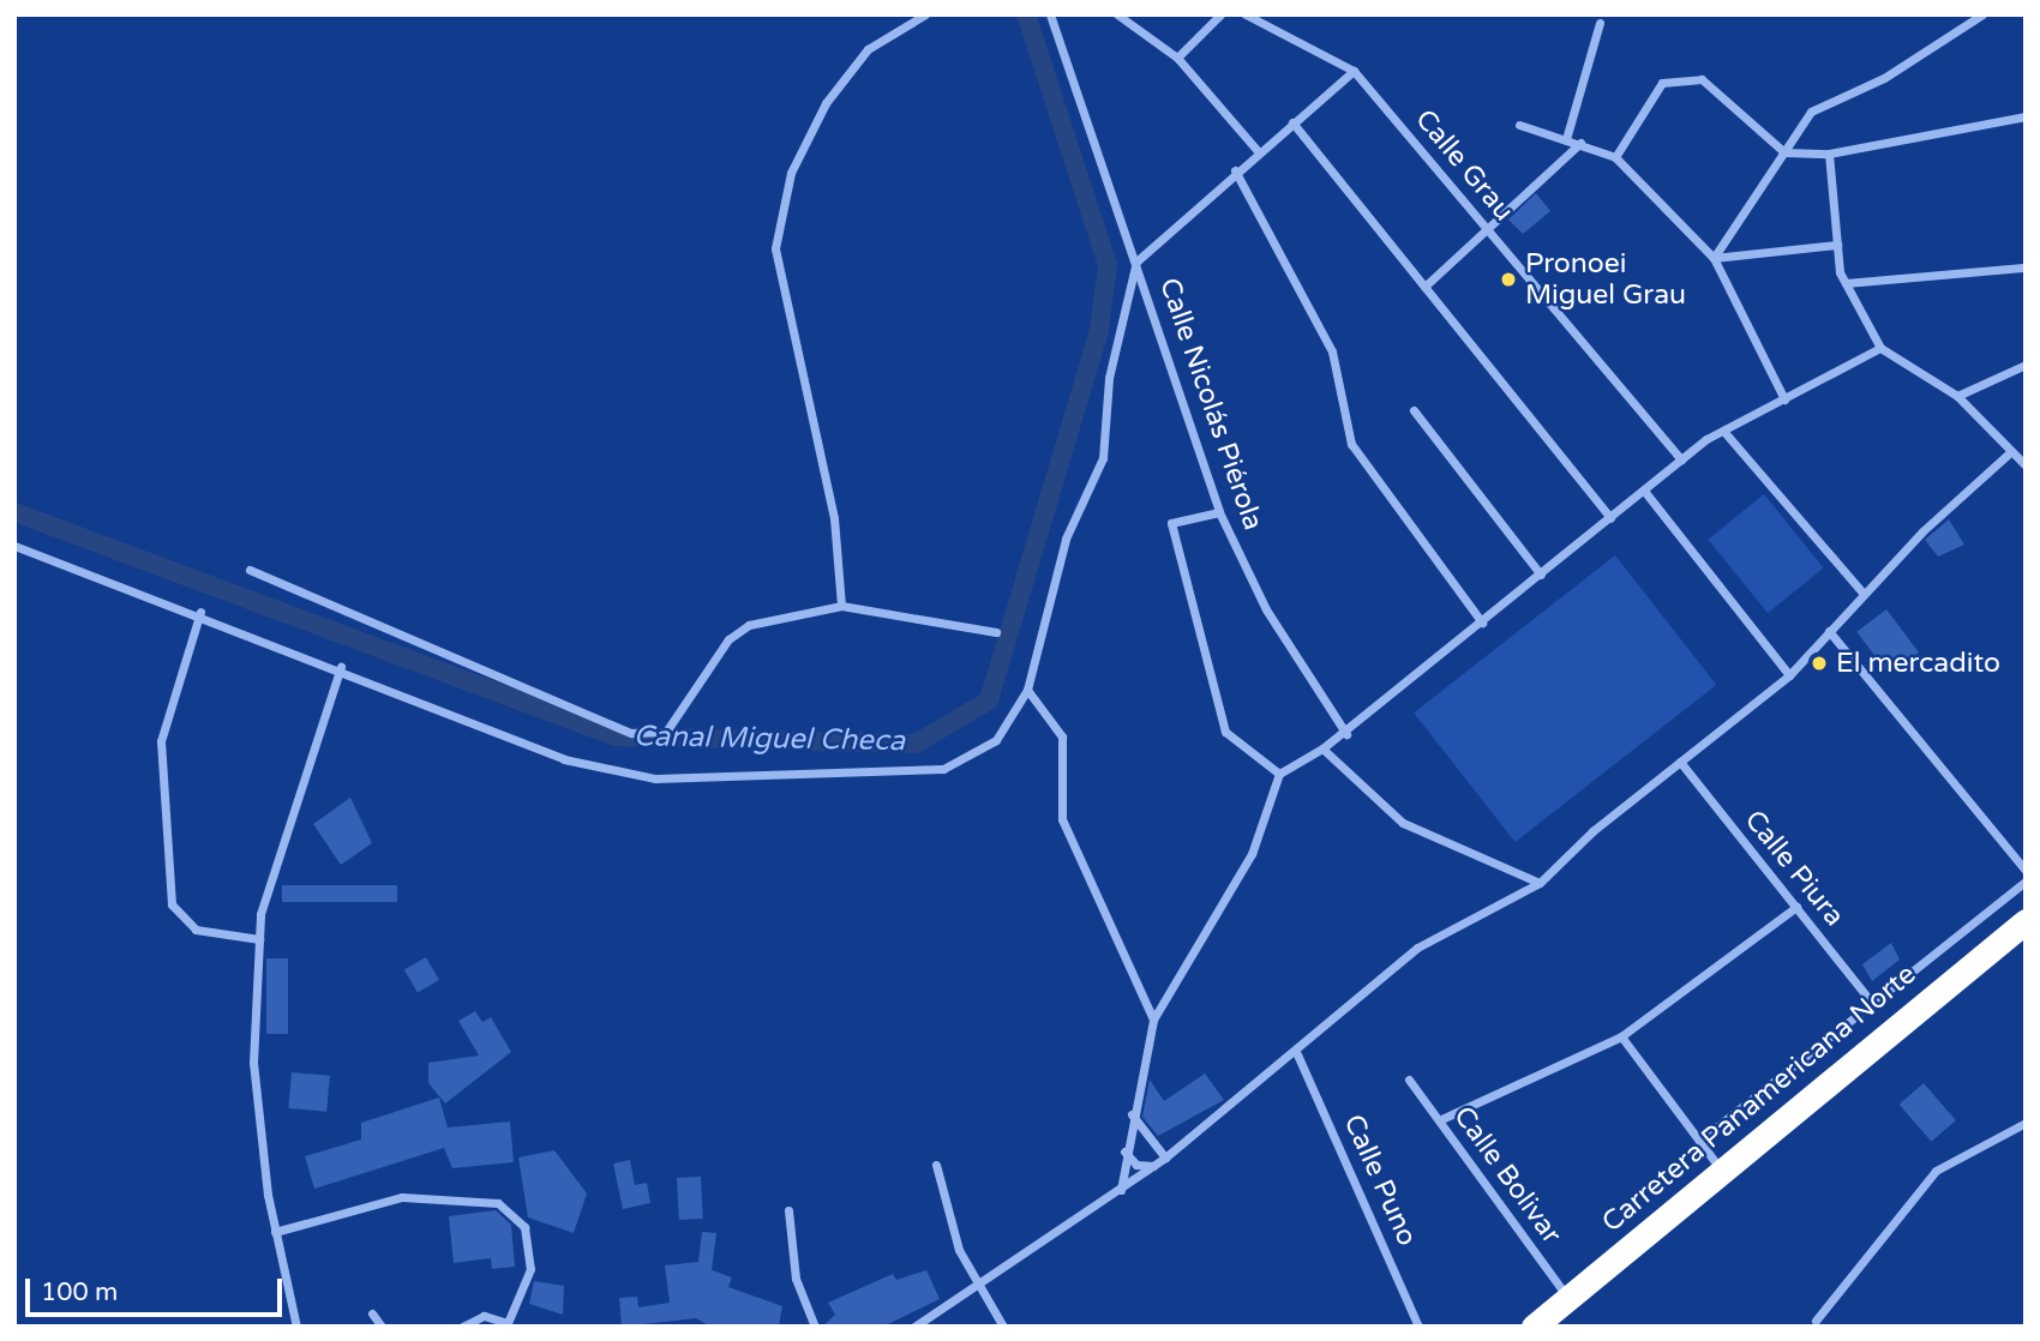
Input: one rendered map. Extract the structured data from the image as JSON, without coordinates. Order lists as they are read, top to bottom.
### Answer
{
  "streets": {
    "highway": ["Carretera Panamericana Norte"],
    "street": [
      "Calle Grau",
      "Calle Nicolás Piérola",
      "Calle Piura",
      "Calle Bolivar",
      "Calle Puno"
    ]
  },
  "crossings": [
    ["Carretera Panamericana Norte", "Calle Bolivar"]
  ],
  "water": ["Canal Miguel Checa"],
  "places": ["Pronoei Miguel Grau", "El mercadito"],
  "scale_bar": "100 m"
}
